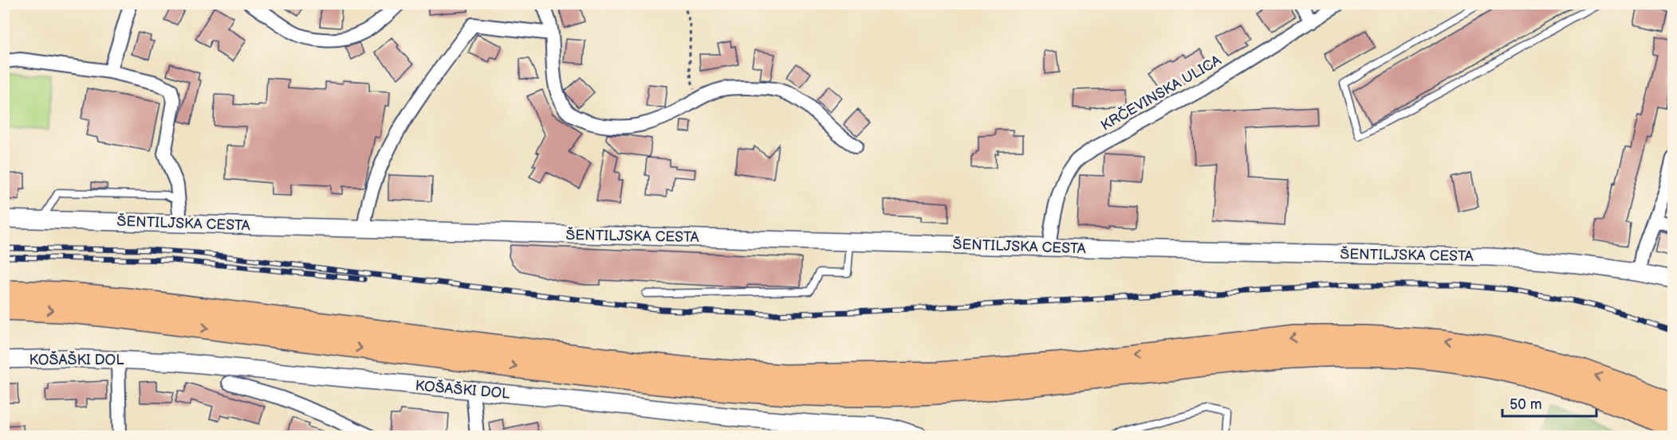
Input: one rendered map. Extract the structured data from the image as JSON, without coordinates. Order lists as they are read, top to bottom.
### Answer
{
  "streets": {
    "street": ["KRČEVINSKA ULICA", "ŠENTILJSKA CESTA", "KOŠAŠKI DOL"]
  },
  "crossings": [
    ["KRČEVINSKA ULICA", "ŠENTILJSKA CESTA"]
  ],
  "scale_bar": "50 m"
}
